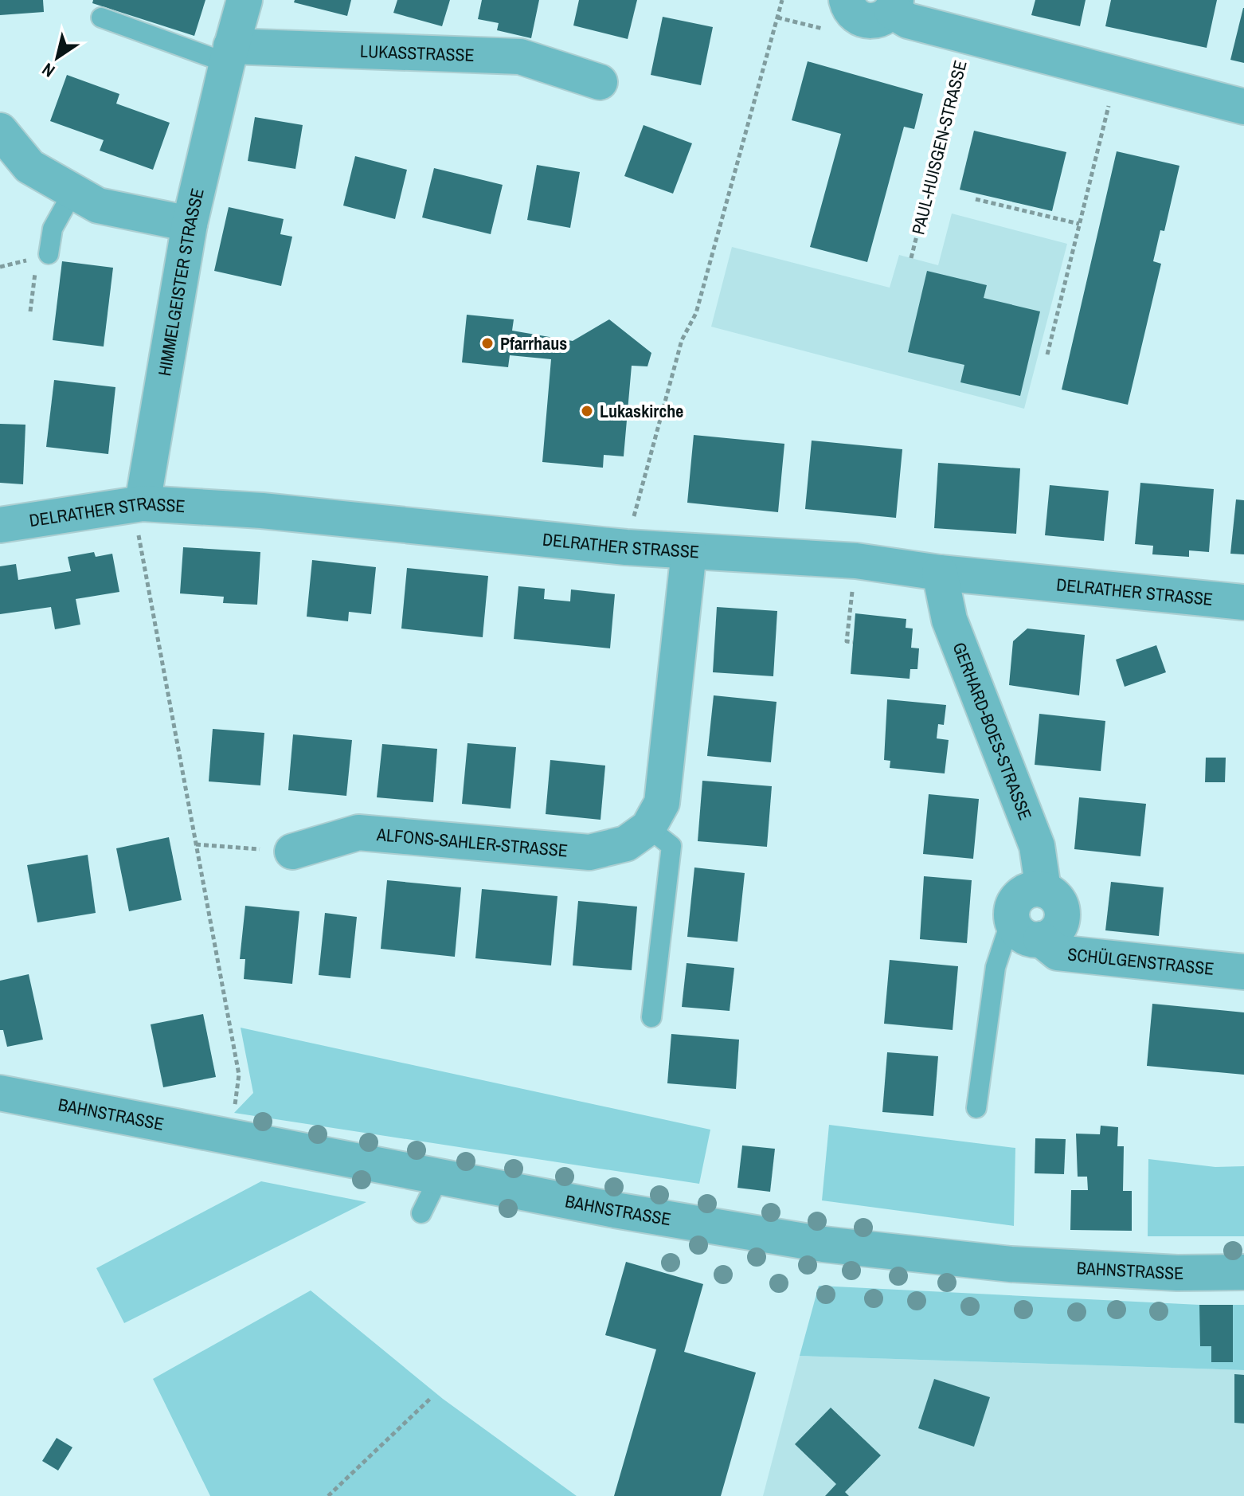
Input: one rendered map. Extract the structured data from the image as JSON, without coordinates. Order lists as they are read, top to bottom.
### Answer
{
  "streets": {
    "street": [
      "LUKASSTRASSE",
      "PAUL-HUISGEN-STRASSE",
      "HIMMELGEISTER STRASSE",
      "DELRATHER STRASSE",
      "GERHARD-BOES-STRASSE",
      "ALFONS-SAHLER-STRASSE",
      "SCHÜLGENSTRASSE",
      "BAHNSTRASSE"
    ]
  },
  "crossings": [
    ["LUKASSTRASSE", "HIMMELGEISTER STRASSE"],
    ["HIMMELGEISTER STRASSE", "DELRATHER STRASSE"],
    ["DELRATHER STRASSE", "GERHARD-BOES-STRASSE"],
    ["GERHARD-BOES-STRASSE", "SCHÜLGENSTRASSE"]
  ],
  "places": ["Pfarrhaus", "Lukaskirche"],
  "north": "bottom left"
}
